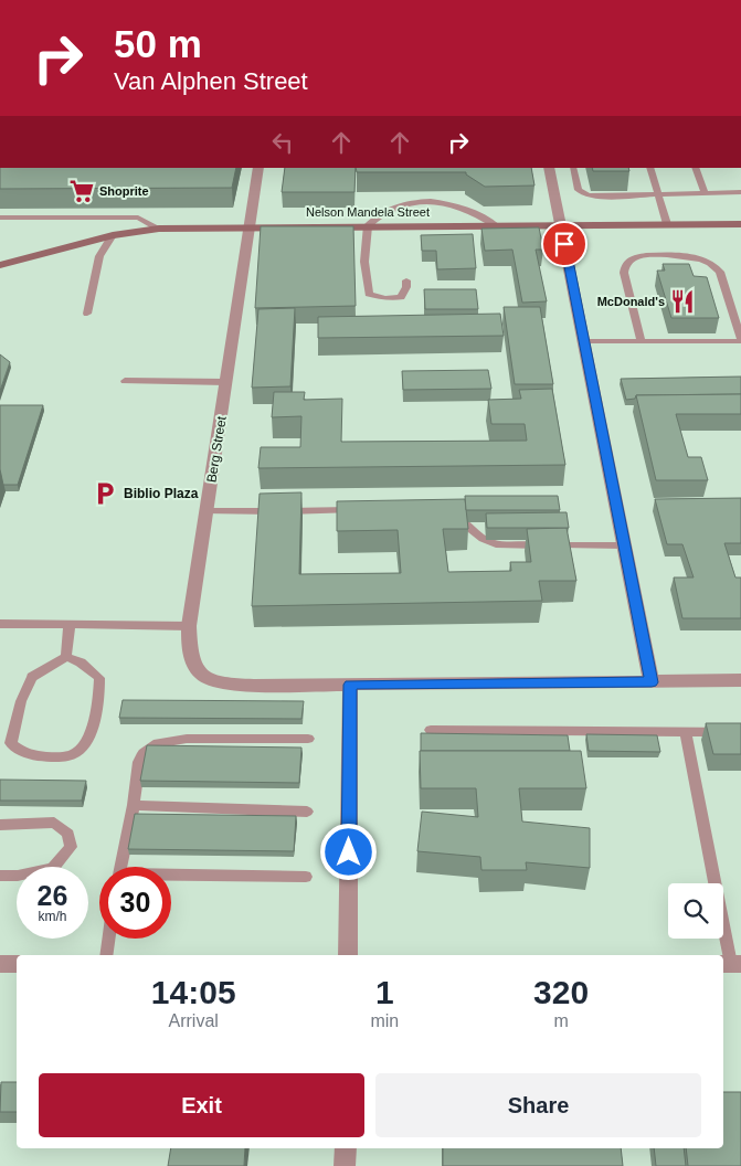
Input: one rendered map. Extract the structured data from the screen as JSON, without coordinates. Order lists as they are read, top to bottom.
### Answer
{
  "streets": {
    "main road": ["Nelson Mandela Street"],
    "street": ["Berg Street"]
  },
  "crossings": [
    ["Nelson Mandela Street", "Berg Street"]
  ],
  "places": {
    "supermarket": ["Shoprite"],
    "restaurant": ["McDonald's"],
    "parking": ["Biblio Plaza"]
  },
  "page": {
    "turn": ["50 m", "Van Alphen Street"],
    "speed": "26 km/h",
    "limit": "30",
    "eta": [
      "14:05",
      "Arrival",
      "1",
      "min",
      "320",
      "m"
    ],
    "buttons": ["Exit", "Share"]
  }
}
